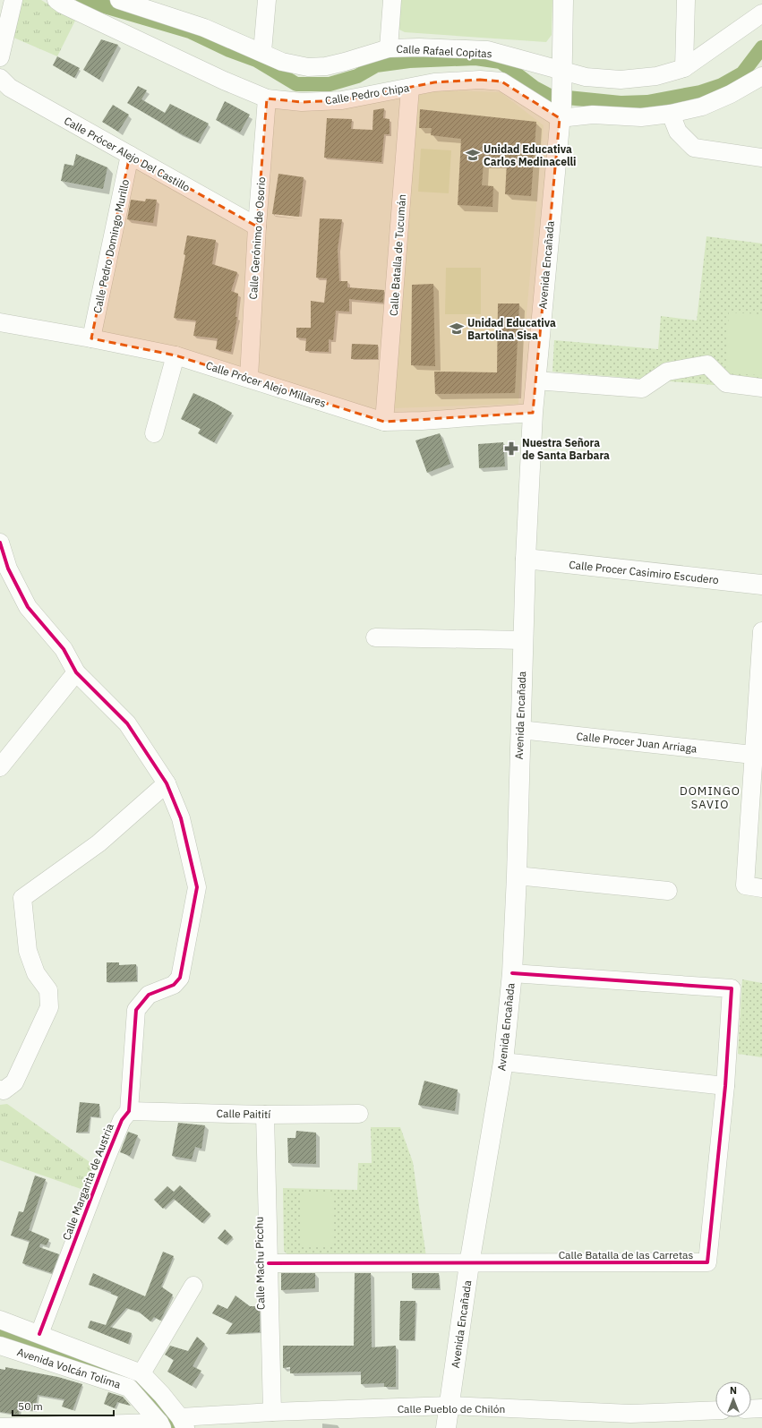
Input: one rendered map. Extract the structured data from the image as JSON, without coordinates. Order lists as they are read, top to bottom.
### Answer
{
  "streets": {
    "main road": ["Avenida Encañada", "Calle Procer Casimiro Escudero"],
    "street": [
      "Calle Rafael Copitas",
      "Calle Pedro Chipa",
      "Calle Prócer Alejo Del Castillo",
      "Calle Gerónimo de Osorio",
      "Calle Pedro Domingo Murillo",
      "Calle Batalla de Tucumán",
      "Calle Prócer Alejo Millares",
      "Calle Procer Juan Arriaga",
      "Calle Paitití",
      "Calle Margarita de Austria",
      "Calle Batalla de las Carretas",
      "Calle Machu Picchu",
      "Avenida Volcán Tolima",
      "Calle Pueblo de Chilón"
    ]
  },
  "crossings": [
    ["Calle Rafael Copitas", "Avenida Encañada"],
    ["Calle Pedro Chipa", "Calle Gerónimo de Osorio"],
    ["Calle Pedro Chipa", "Calle Batalla de Tucumán"],
    ["Calle Pedro Chipa", "Avenida Encañada"],
    ["Calle Prócer Alejo Del Castillo", "Calle Gerónimo de Osorio"],
    ["Calle Prócer Alejo Del Castillo", "Calle Pedro Domingo Murillo"],
    ["Calle Gerónimo de Osorio", "Calle Prócer Alejo Millares"],
    ["Calle Pedro Domingo Murillo", "Calle Prócer Alejo Millares"],
    ["Calle Batalla de Tucumán", "Calle Prócer Alejo Millares"],
    ["Avenida Encañada", "Calle Prócer Alejo Millares"],
    ["Avenida Encañada", "Calle Procer Casimiro Escudero"],
    ["Avenida Encañada", "Calle Procer Juan Arriaga"],
    ["Avenida Encañada", "Calle Batalla de las Carretas"],
    ["Avenida Encañada", "Calle Pueblo de Chilón"],
    ["Calle Paitití", "Calle Margarita de Austria"],
    ["Calle Paitití", "Calle Machu Picchu"],
    ["Calle Batalla de las Carretas", "Calle Machu Picchu"],
    ["Calle Machu Picchu", "Calle Pueblo de Chilón"]
  ],
  "districts": ["DOMINGO SAVIO"],
  "places": {
    "school or university": ["Unidad Educativa Carlos Medinacelli", "Unidad Educativa Bartolina Sisa"],
    "pharmacy": ["Nuestra Señora de Santa Barbara"]
  },
  "scale_bar": "50 m",
  "north": "top"
}
